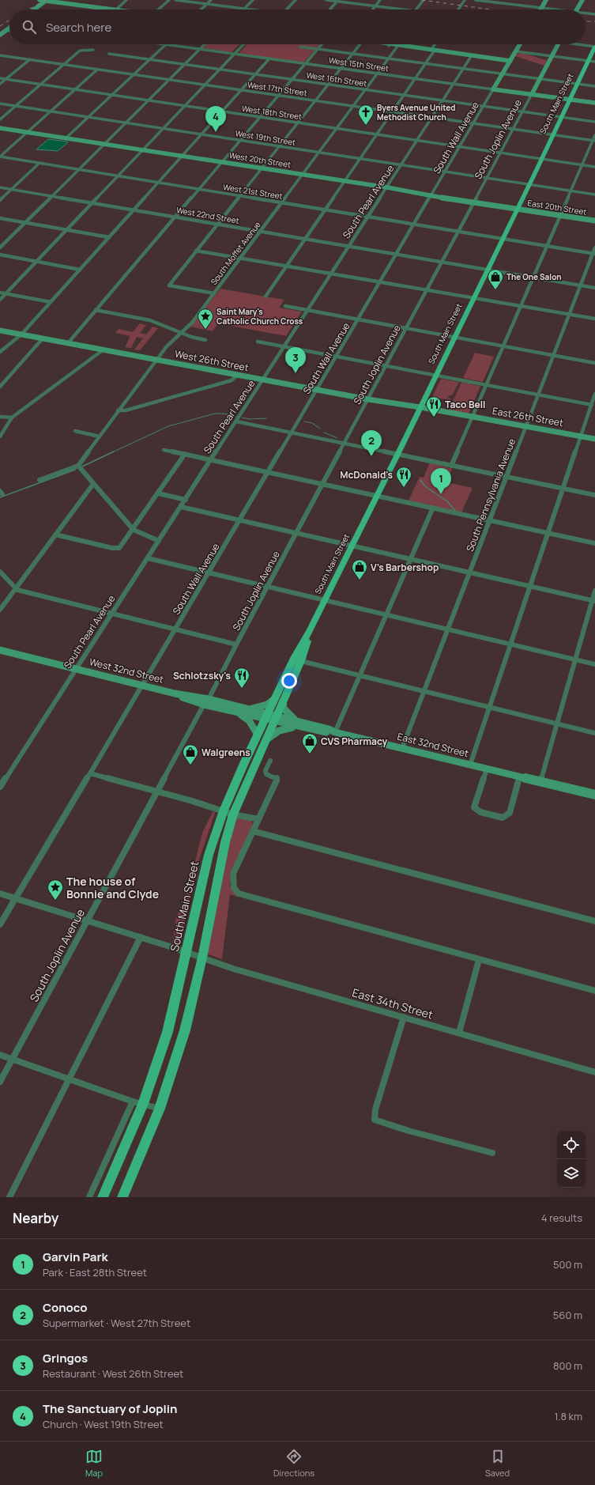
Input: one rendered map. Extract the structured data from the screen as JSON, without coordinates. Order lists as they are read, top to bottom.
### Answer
{
  "streets": {
    "main road": [
      "West 15th Street",
      "South Main Street",
      "South Wall Avenue",
      "South Joplin Avenue",
      "West 20th Street",
      "East 20th Street",
      "West 26th Street",
      "East 26th Street",
      "West 32nd Street",
      "East 32nd Street"
    ],
    "street": [
      "West 16th Street",
      "West 17th Street",
      "West 18th Street",
      "West 19th Street",
      "West 21st Street",
      "South Pearl Avenue",
      "West 22nd Street",
      "South Moffet Avenue",
      "South Pennsylvania Avenue",
      "East 34th Street"
    ]
  },
  "crossings": [
    ["West 15th Street", "South Main Street"],
    ["West 15th Street", "South Wall Avenue"],
    ["West 15th Street", "South Joplin Avenue"],
    ["West 15th Street", "South Pearl Avenue"],
    ["West 15th Street", "South Moffet Avenue"],
    ["West 16th Street", "South Main Street"],
    ["West 16th Street", "South Wall Avenue"],
    ["West 16th Street", "South Joplin Avenue"],
    ["West 16th Street", "South Pearl Avenue"],
    ["West 16th Street", "South Moffet Avenue"],
    ["West 17th Street", "South Main Street"],
    ["West 17th Street", "South Wall Avenue"],
    ["West 17th Street", "South Joplin Avenue"],
    ["West 17th Street", "South Pearl Avenue"],
    ["West 17th Street", "South Moffet Avenue"],
    ["South Main Street", "West 18th Street"],
    ["South Main Street", "West 19th Street"],
    ["South Main Street", "West 20th Street"],
    ["South Main Street", "West 21st Street"],
    ["South Main Street", "East 20th Street"],
    ["South Main Street", "West 22nd Street"],
    ["South Main Street", "West 26th Street"],
    ["South Main Street", "East 26th Street"],
    ["South Main Street", "East 32nd Street"],
    ["South Main Street", "East 34th Street"],
    ["West 18th Street", "South Wall Avenue"],
    ["West 18th Street", "South Joplin Avenue"],
    ["West 18th Street", "South Pearl Avenue"],
    ["West 18th Street", "South Moffet Avenue"],
    ["West 19th Street", "South Wall Avenue"],
    ["West 19th Street", "South Joplin Avenue"],
    ["West 19th Street", "South Pearl Avenue"],
    ["West 19th Street", "South Moffet Avenue"],
    ["South Wall Avenue", "West 20th Street"],
    ["South Wall Avenue", "West 21st Street"],
    ["South Wall Avenue", "West 22nd Street"],
    ["South Wall Avenue", "West 26th Street"],
    ["South Wall Avenue", "West 32nd Street"],
    ["South Wall Avenue", "East 34th Street"],
    ["South Joplin Avenue", "West 20th Street"],
    ["South Joplin Avenue", "West 21st Street"],
    ["South Joplin Avenue", "West 22nd Street"],
    ["South Joplin Avenue", "West 26th Street"],
    ["South Joplin Avenue", "West 32nd Street"],
    ["South Joplin Avenue", "East 34th Street"],
    ["West 20th Street", "South Pearl Avenue"],
    ["West 20th Street", "East 20th Street"],
    ["West 20th Street", "South Moffet Avenue"],
    ["West 21st Street", "South Pearl Avenue"],
    ["West 21st Street", "South Moffet Avenue"],
    ["West 21st Street", "South Pennsylvania Avenue"],
    ["South Pearl Avenue", "West 22nd Street"],
    ["South Pearl Avenue", "West 26th Street"],
    ["South Pearl Avenue", "West 32nd Street"],
    ["West 22nd Street", "South Moffet Avenue"],
    ["West 22nd Street", "South Pennsylvania Avenue"],
    ["South Moffet Avenue", "West 26th Street"],
    ["West 26th Street", "East 26th Street"],
    ["East 26th Street", "South Pennsylvania Avenue"],
    ["South Pennsylvania Avenue", "East 32nd Street"]
  ],
  "places": {
    "church": ["Byers Avenue United Methodist Church"],
    "shop": [
      "The One Salon",
      "V's Barbershop",
      "CVS Pharmacy",
      "Walgreens"
    ],
    "place": ["Saint Mary's Catholic Church Cross", "The house of Bonnie and Clyde"],
    "restaurant": ["Taco Bell", "McDonald's", "Schlotzsky's"]
  },
  "page": {
    "search": "Search here",
    "pins": [
      "4",
      "3",
      "2",
      "1"
    ],
    "heading": ["Nearby", "4 results"],
    "list": [
      {
        "mark": "1",
        "name": "Garvin Park",
        "note": "Park · East 28th Street",
        "value": "500 m"
      },
      {
        "mark": "2",
        "name": "Conoco",
        "note": "Supermarket · West 27th Street",
        "value": "560 m"
      },
      {
        "mark": "3",
        "name": "Gringos",
        "note": "Restaurant · West 26th Street",
        "value": "800 m"
      },
      {
        "mark": "4",
        "name": "The Sanctuary of Joplin",
        "note": "Church · West 19th Street",
        "value": "1.8 km"
      }
    ],
    "nav": ["Map", "Directions", "Saved"]
  }
}
